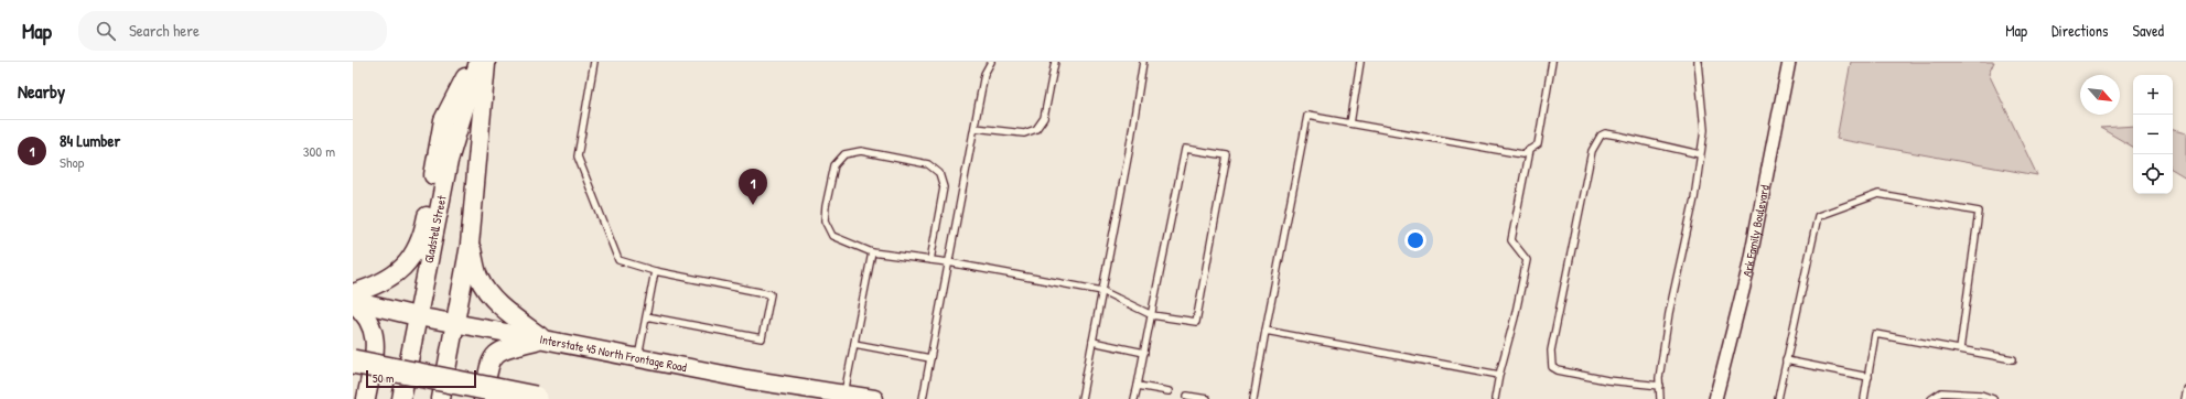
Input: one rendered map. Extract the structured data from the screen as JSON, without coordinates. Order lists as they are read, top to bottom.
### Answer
{
  "streets": {
    "street": ["Gladstell Street", "Ark Family Boulevard", "Interstate 45 North Frontage Road"]
  },
  "crossings": [
    ["Gladstell Street", "Interstate 45 North Frontage Road"]
  ],
  "scale_bar": "50 m",
  "north": "bottom right",
  "page": {
    "header": "Map",
    "search": "Search here",
    "nav": ["Map", "Directions", "Saved"],
    "heading": "Nearby",
    "map_buttons": ["+", "−"],
    "list": [
      {
        "mark": "1",
        "name": "84 Lumber",
        "note": "Shop",
        "value": "300 m"
      }
    ],
    "pins": "1",
    "scale": "50 m"
  }
}
